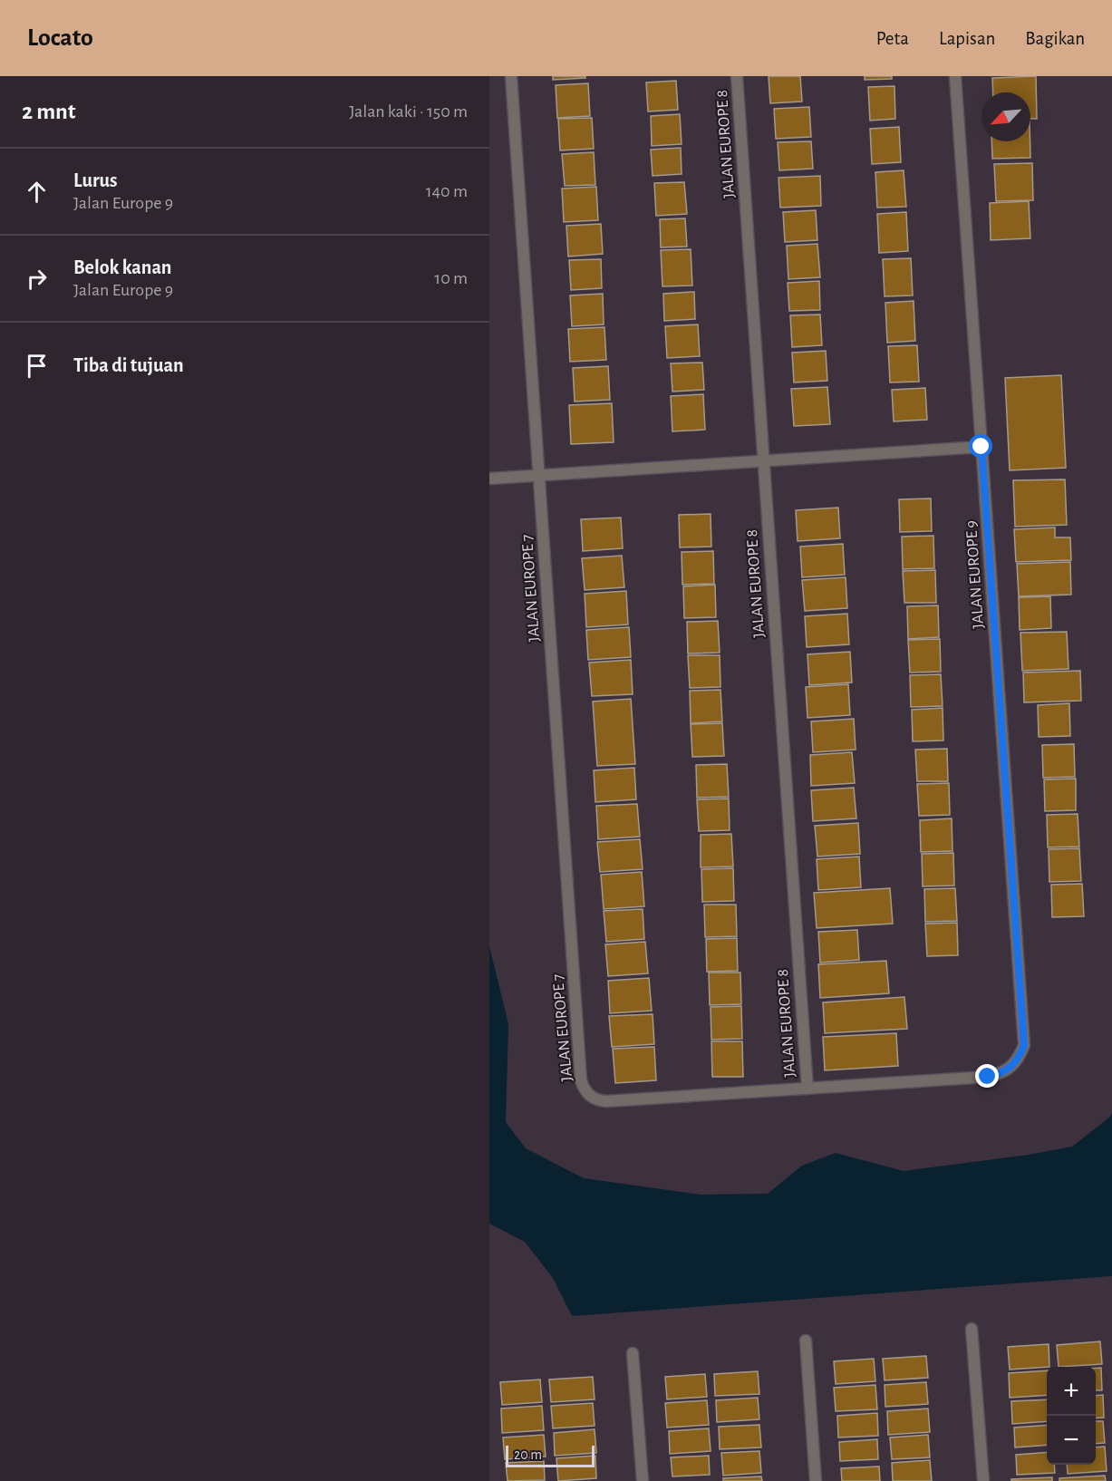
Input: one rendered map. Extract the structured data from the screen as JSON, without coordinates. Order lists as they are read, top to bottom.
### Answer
{
  "streets": {
    "street": ["JALAN EUROPE 8", "JALAN EUROPE 9", "JALAN EUROPE 7"]
  },
  "crossings": [
    ["JALAN EUROPE 8", "JALAN EUROPE 9"],
    ["JALAN EUROPE 8", "JALAN EUROPE 7"],
    ["JALAN EUROPE 9", "JALAN EUROPE 7"]
  ],
  "scale_bar": "20 m",
  "north": "bottom left",
  "page": {
    "header": "Locato",
    "nav": ["Peta", "Lapisan", "Bagikan"],
    "heading": ["2 mnt", "Jalan kaki · 150 m"],
    "list": [
      ["Lurus", "Jalan Europe 9", "140 m"],
      ["Belok kanan", "Jalan Europe 9", "10 m"],
      "Tiba di tujuan"
    ],
    "map_buttons": ["+", "−"],
    "scale": "20 m"
  }
}
